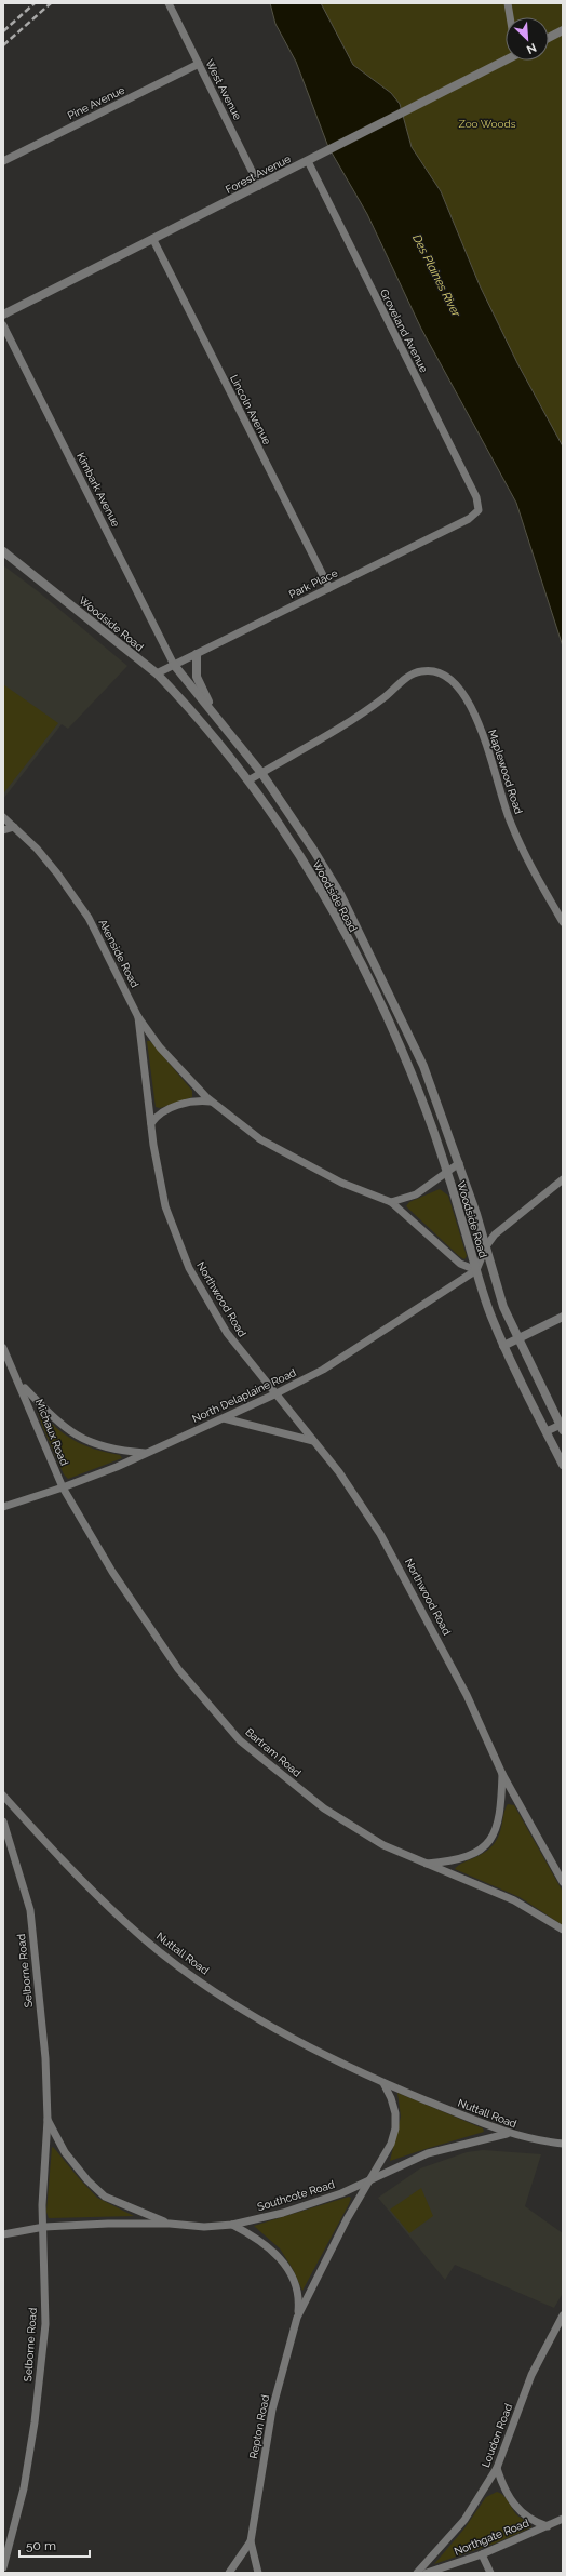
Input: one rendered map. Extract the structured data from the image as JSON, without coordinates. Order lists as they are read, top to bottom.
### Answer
{
  "streets": {
    "street": [
      "West Avenue",
      "Pine Avenue",
      "Forest Avenue",
      "Groveland Avenue",
      "Lincoln Avenue",
      "Kimbark Avenue",
      "Park Place",
      "Woodside Road",
      "Maplewood Road",
      "Akenside Road",
      "Northwood Road",
      "North Delaplaine Road",
      "Michaux Road",
      "Bartram Road",
      "Nuttall Road",
      "Selborne Road",
      "Southcote Road",
      "Repton Road",
      "Loudon Road",
      "Northgate Road"
    ]
  },
  "crossings": [
    ["West Avenue", "Pine Avenue"],
    ["West Avenue", "Forest Avenue"],
    ["Forest Avenue", "Groveland Avenue"],
    ["Forest Avenue", "Lincoln Avenue"],
    ["Groveland Avenue", "Park Place"],
    ["Lincoln Avenue", "Park Place"],
    ["Kimbark Avenue", "Park Place"],
    ["Kimbark Avenue", "Woodside Road"],
    ["Park Place", "Woodside Road"],
    ["Woodside Road", "Maplewood Road"],
    ["Woodside Road", "Akenside Road"],
    ["Woodside Road", "North Delaplaine Road"],
    ["Akenside Road", "Northwood Road"],
    ["Akenside Road", "North Delaplaine Road"],
    ["Northwood Road", "North Delaplaine Road"],
    ["Northwood Road", "Bartram Road"],
    ["North Delaplaine Road", "Michaux Road"],
    ["North Delaplaine Road", "Bartram Road"],
    ["Michaux Road", "Bartram Road"],
    ["Nuttall Road", "Southcote Road"],
    ["Selborne Road", "Southcote Road"],
    ["Southcote Road", "Repton Road"]
  ],
  "water": ["Des Plaines River"],
  "parks": ["Zoo Woods"],
  "scale_bar": "50 m",
  "north": "bottom right"
}
